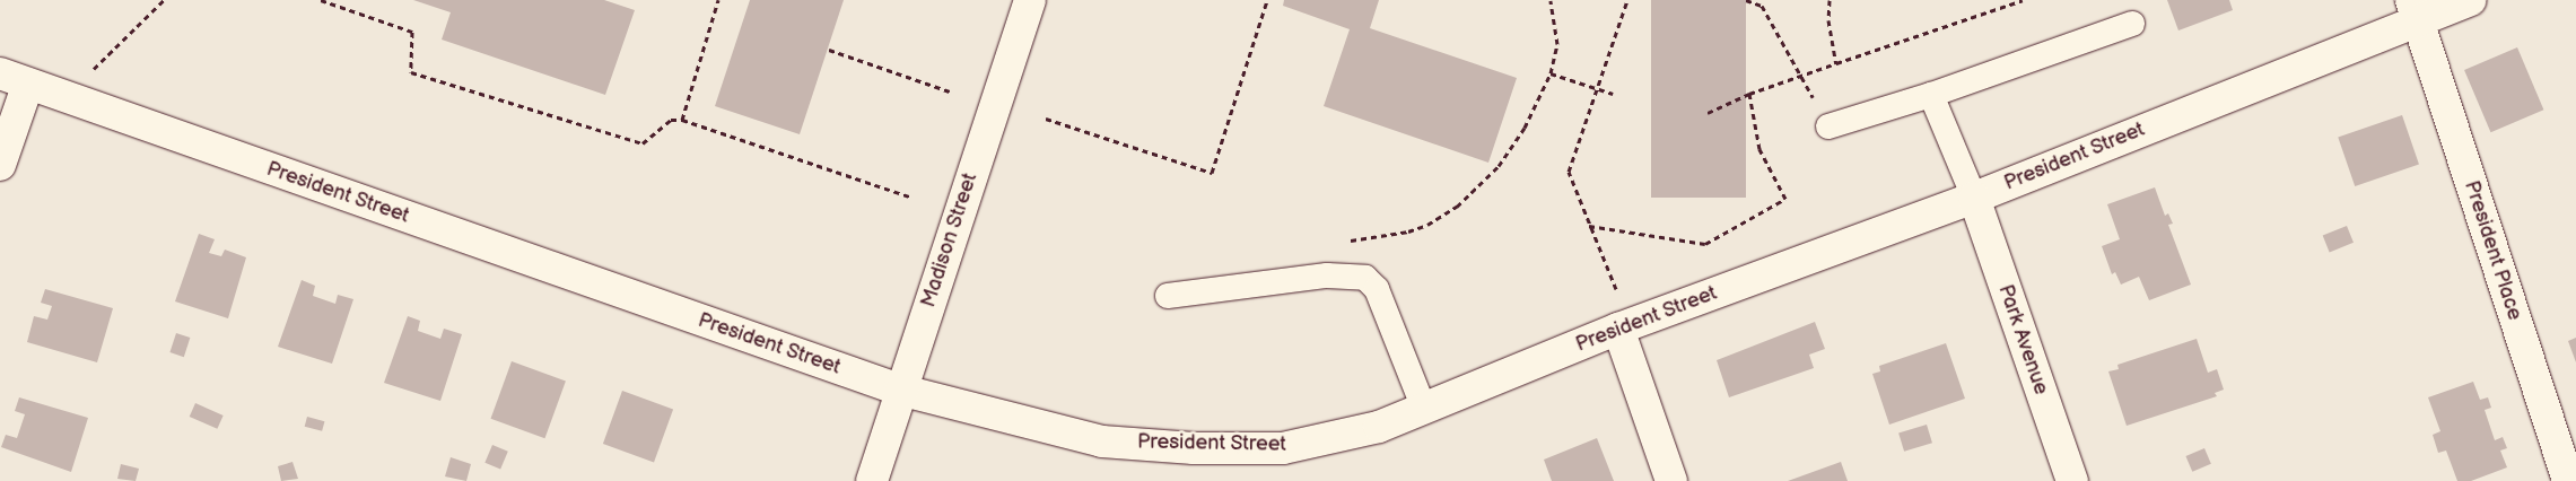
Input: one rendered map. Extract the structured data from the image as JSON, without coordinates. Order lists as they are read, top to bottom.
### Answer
{
  "streets": {
    "street": [
      "President Street",
      "Madison Street",
      "President Place",
      "Park Avenue"
    ]
  },
  "crossings": [
    ["President Street", "Madison Street"],
    ["President Street", "President Place"],
    ["President Street", "Park Avenue"]
  ]
}
